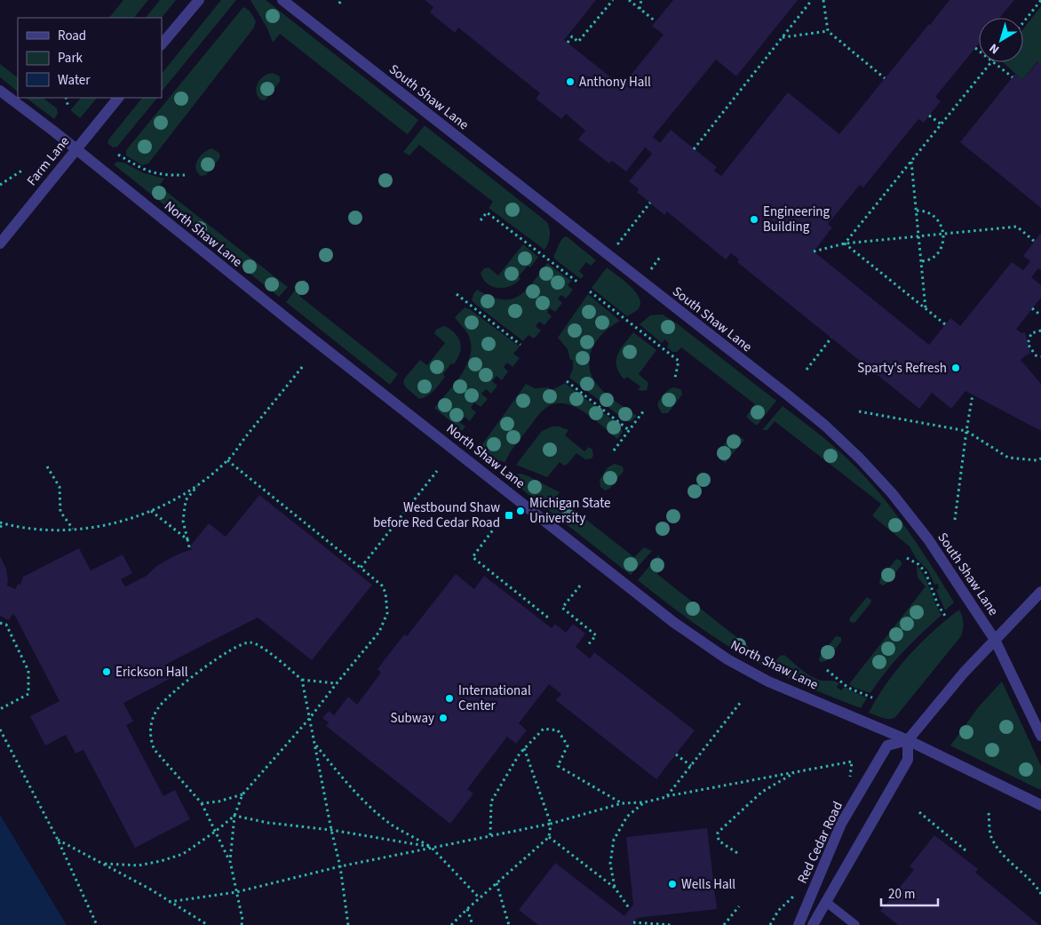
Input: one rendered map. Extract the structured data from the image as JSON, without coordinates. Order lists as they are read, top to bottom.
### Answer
{
  "streets": {
    "street": [
      "South Shaw Lane",
      "Farm Lane",
      "North Shaw Lane",
      "Red Cedar Road"
    ]
  },
  "crossings": [
    ["Farm Lane", "North Shaw Lane"],
    ["North Shaw Lane", "Red Cedar Road"]
  ],
  "places": {
    "other": [
      "Anthony Hall",
      "Engineering Building",
      "Sparty's Refresh",
      "Michigan State University",
      "Erickson Hall",
      "International Center",
      "Subway",
      "Wells Hall"
    ],
    "transit": ["Westbound Shaw before Red Cedar Road"]
  },
  "legend": ["Road", "Park", "Water"],
  "scale_bar": "20 m",
  "north": "bottom left"
}
